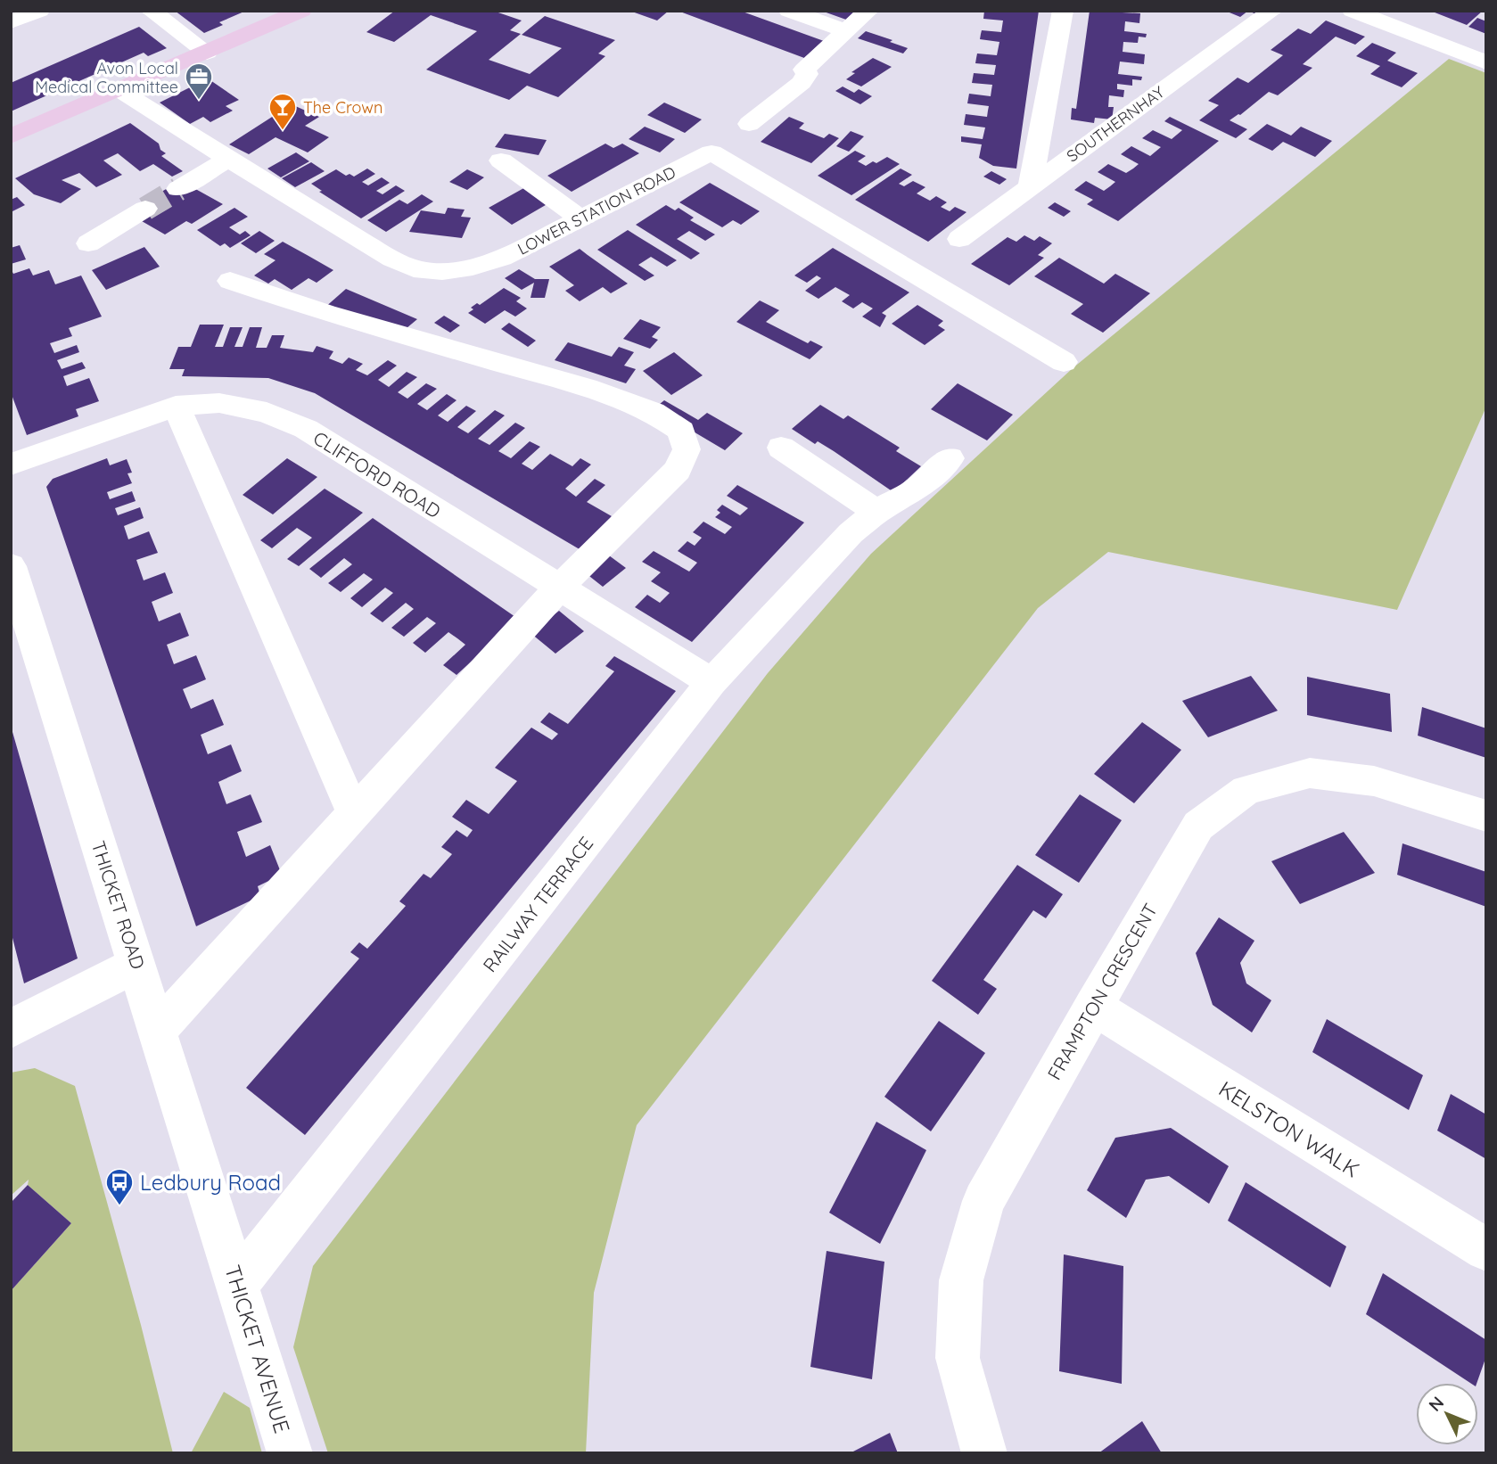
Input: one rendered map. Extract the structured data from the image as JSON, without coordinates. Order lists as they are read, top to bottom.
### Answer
{
  "streets": {
    "street": [
      "SOUTHERNHAY",
      "LOWER STATION ROAD",
      "CLIFFORD ROAD",
      "RAILWAY TERRACE",
      "THICKET ROAD",
      "FRAMPTON CRESCENT",
      "KELSTON WALK",
      "THICKET AVENUE"
    ]
  },
  "crossings": [
    ["CLIFFORD ROAD", "RAILWAY TERRACE"],
    ["RAILWAY TERRACE", "THICKET AVENUE"],
    ["THICKET ROAD", "THICKET AVENUE"],
    ["FRAMPTON CRESCENT", "KELSTON WALK"]
  ],
  "places": {
    "office": ["Avon Local Medical Committee"],
    "bar": ["The Crown"],
    "bus stop": ["Ledbury Road"]
  },
  "north": "top left"
}
